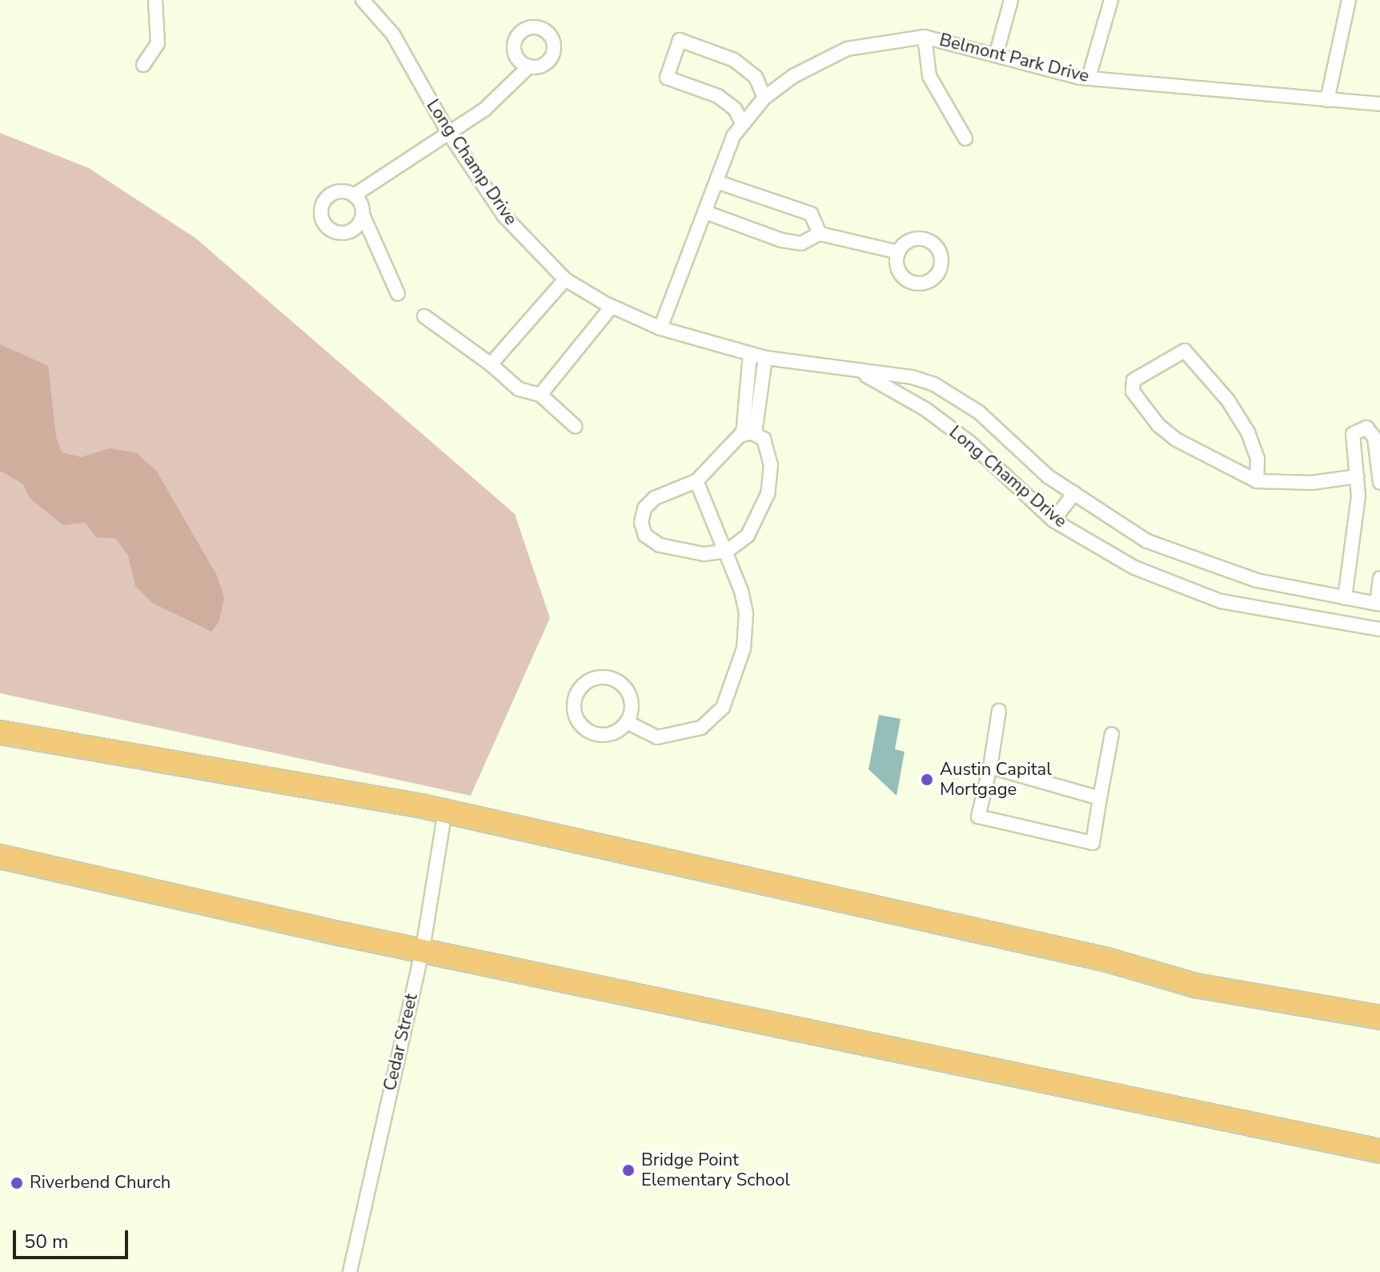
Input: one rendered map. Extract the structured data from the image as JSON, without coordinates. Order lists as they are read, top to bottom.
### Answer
{
  "streets": {
    "street": ["Belmont Park Drive", "Long Champ Drive", "Cedar Street"]
  },
  "crossings": [
    ["Belmont Park Drive", "Long Champ Drive"]
  ],
  "places": ["Austin Capital Mortgage", "Bridge Point Elementary School", "Riverbend Church"],
  "scale_bar": "50 m"
}
